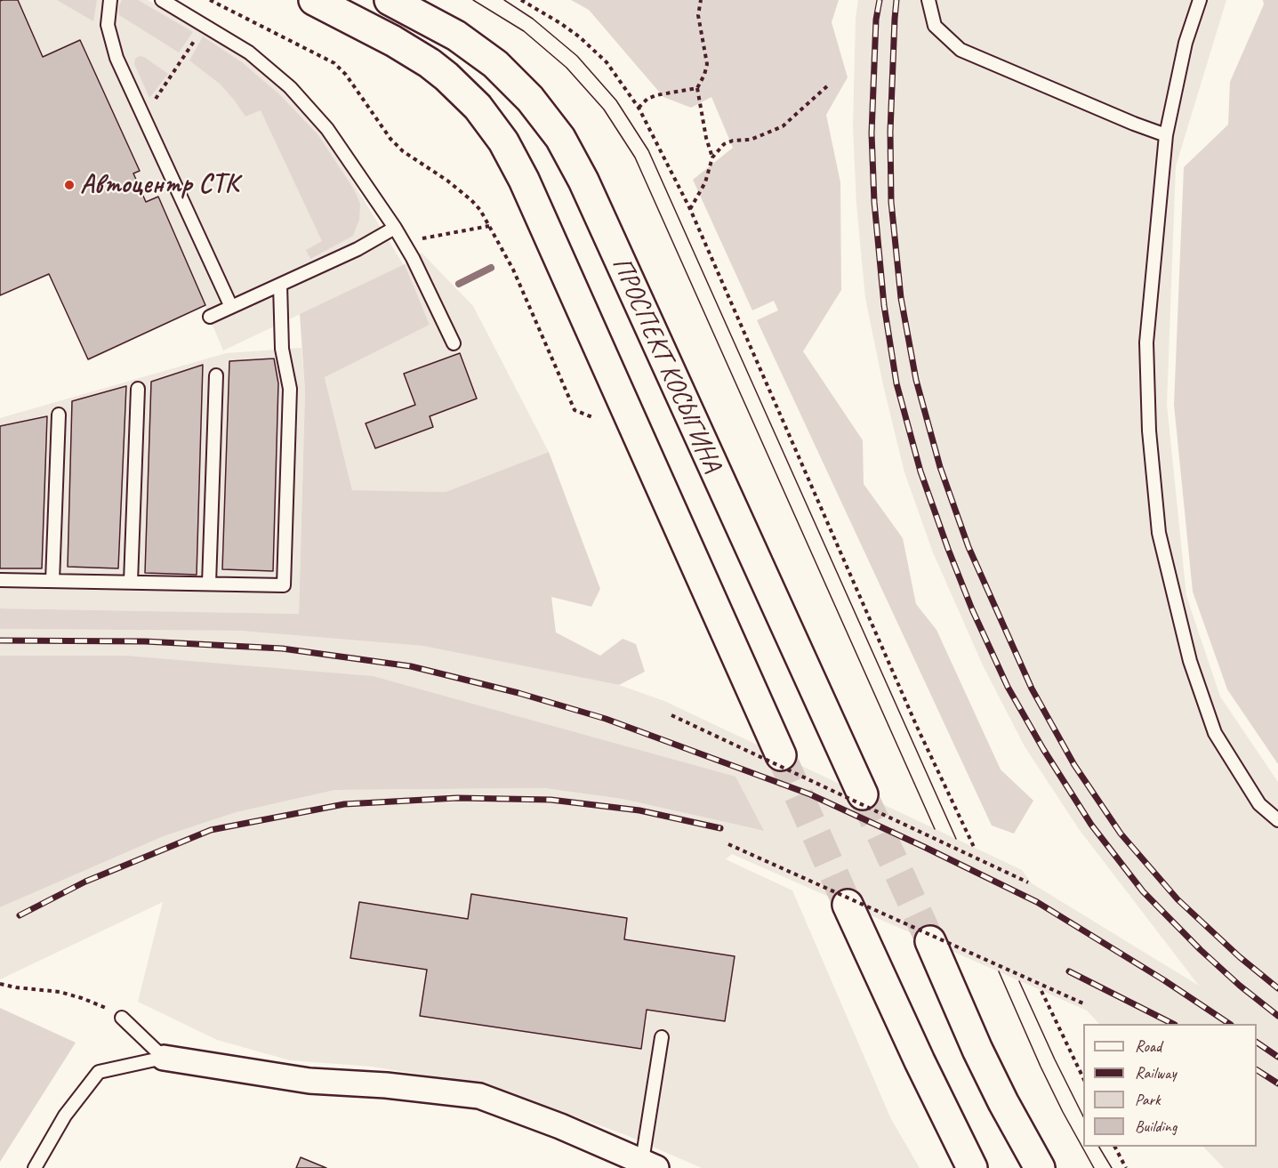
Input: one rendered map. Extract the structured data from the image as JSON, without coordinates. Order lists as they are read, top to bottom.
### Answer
{
  "streets": {
    "main road": ["ПРОСПЕКТ КОСЫГИНА"]
  },
  "places": ["Автоцентр СТК"],
  "legend": [
    "Road",
    "Railway",
    "Park",
    "Building"
  ]
}
